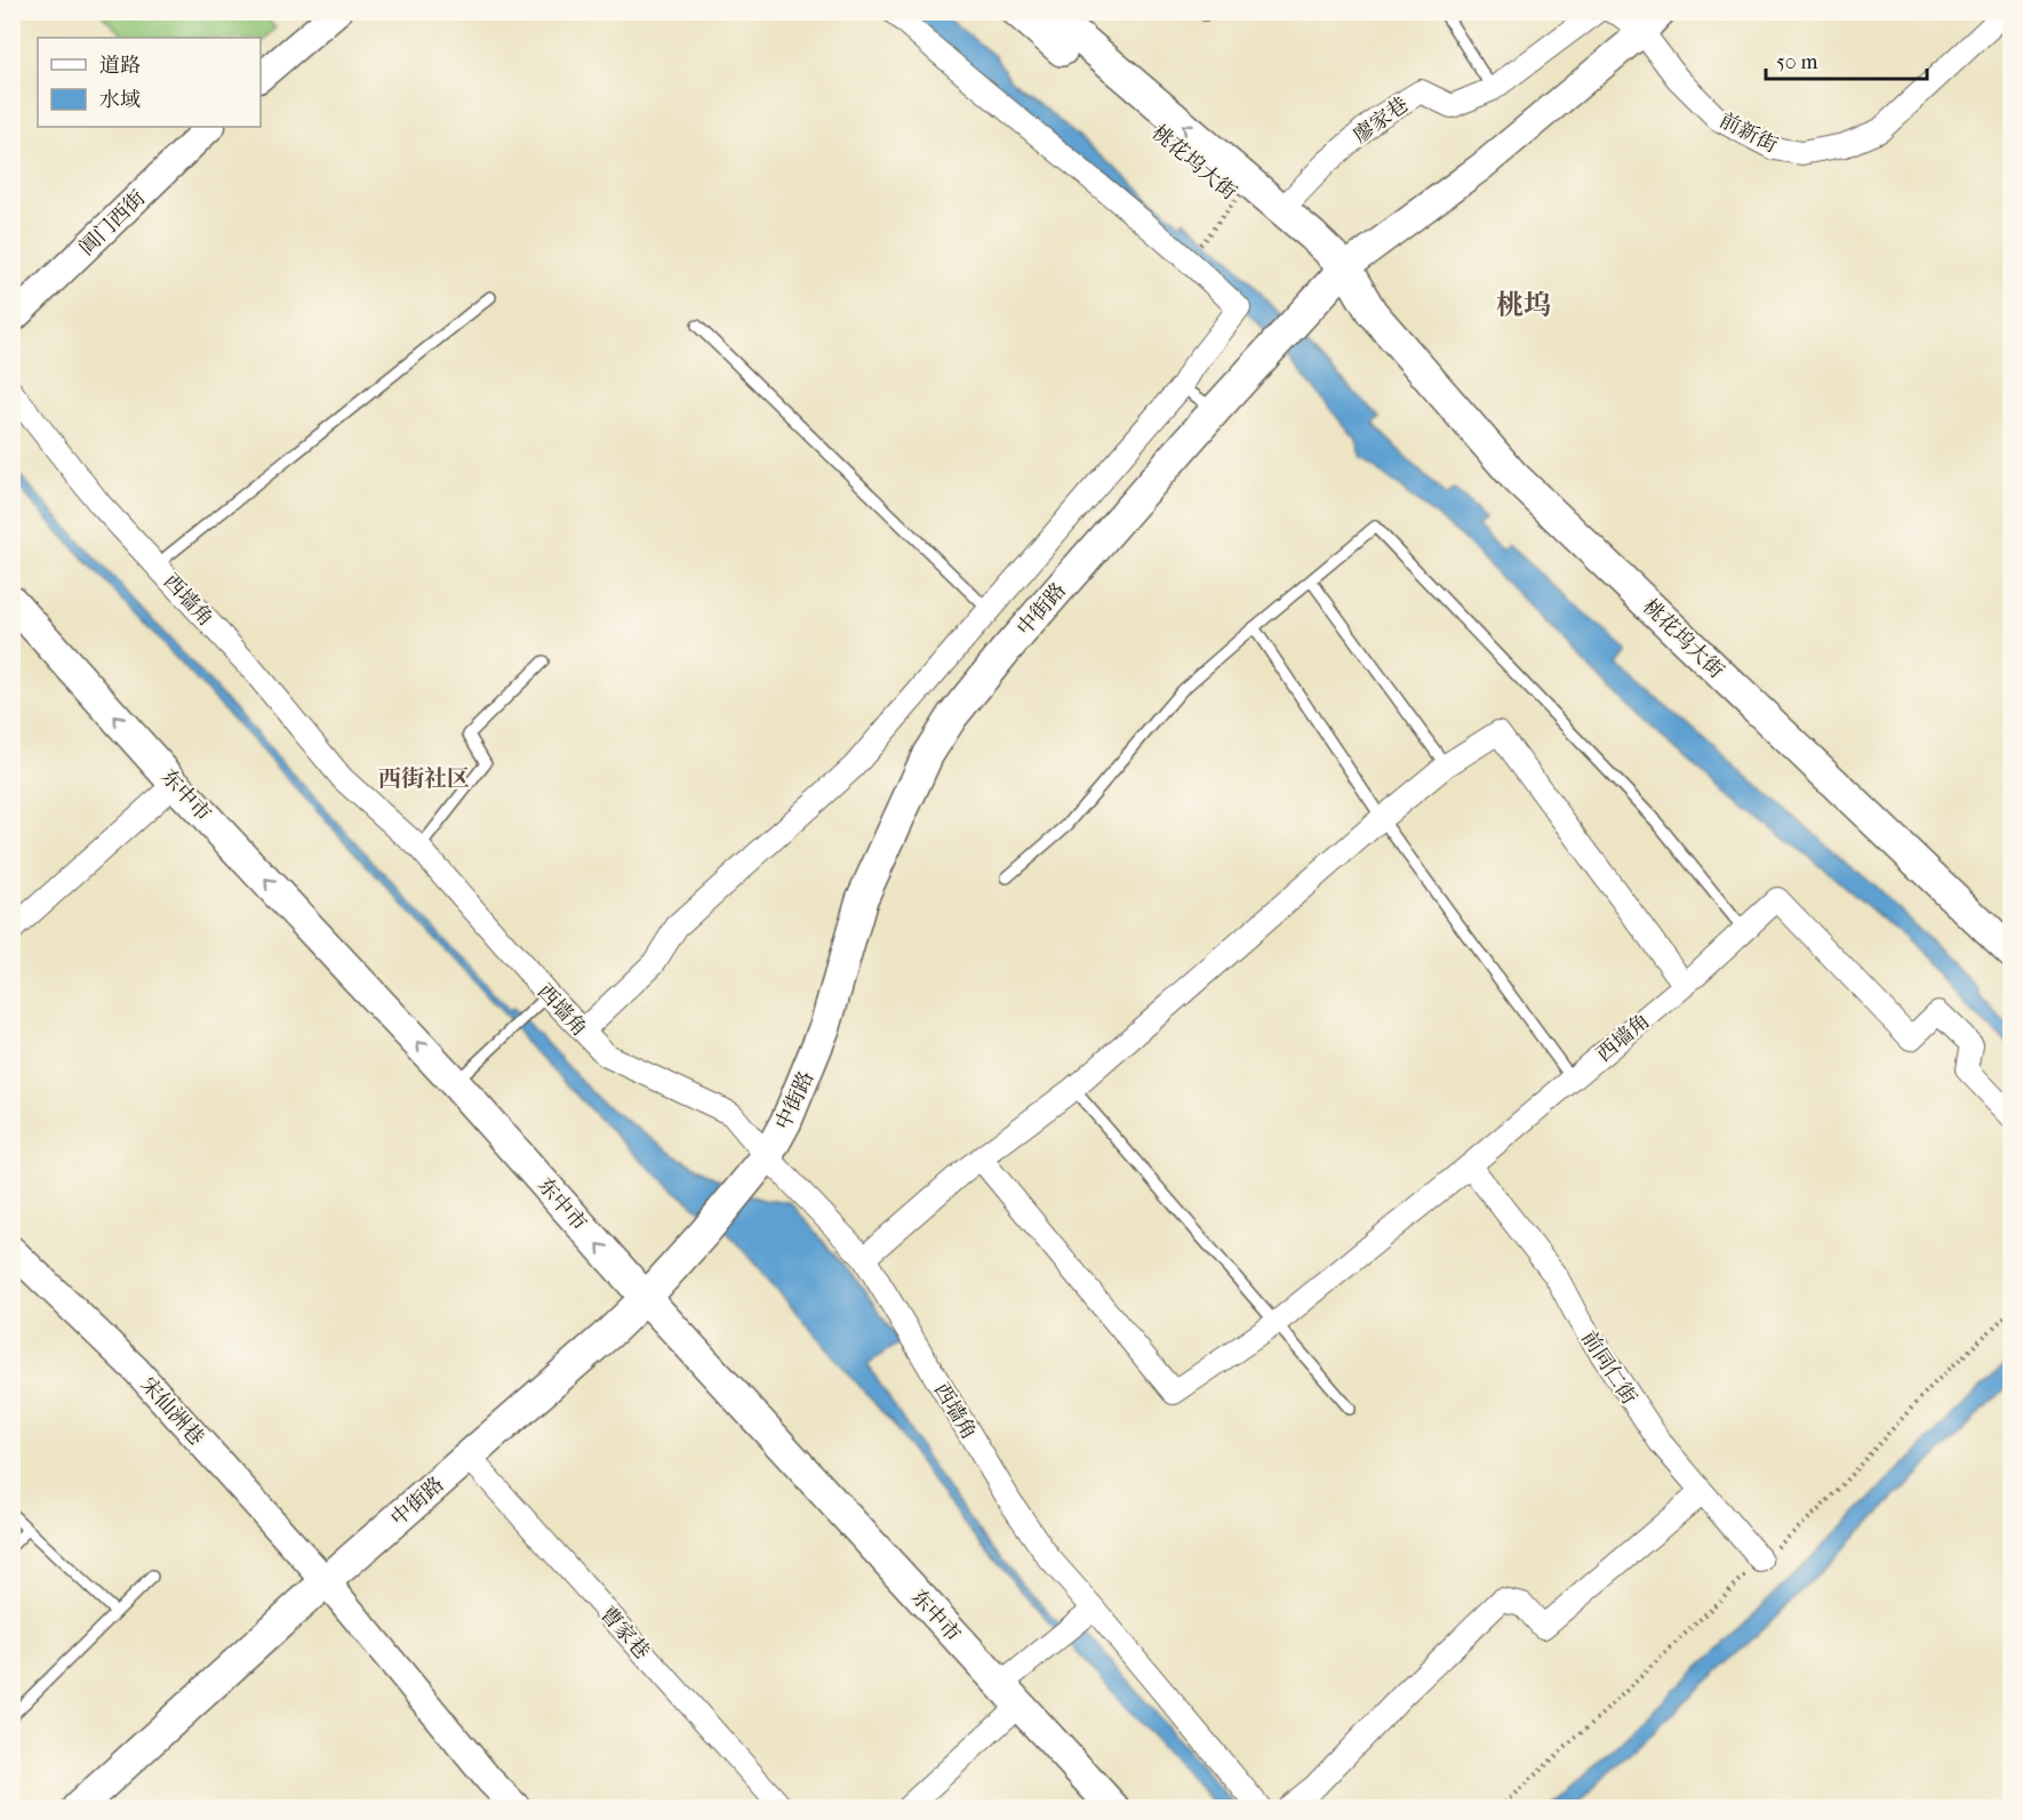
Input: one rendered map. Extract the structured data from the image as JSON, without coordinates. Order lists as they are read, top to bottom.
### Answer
{
  "streets": {
    "main road": ["桃花坞大街", "中街路", "东中市"],
    "street": [
      "廖家巷",
      "前新街",
      "阊门西街",
      "西墙角",
      "前同仁街",
      "宋仙洲巷",
      "曹家巷"
    ]
  },
  "crossings": [
    ["廖家巷", "前新街"],
    ["廖家巷", "桃花坞大街"],
    ["桃花坞大街", "中街路"],
    ["西墙角", "中街路"],
    ["西墙角", "前同仁街"],
    ["中街路", "东中市"],
    ["中街路", "宋仙洲巷"],
    ["中街路", "曹家巷"]
  ],
  "one_way": ["东中市"],
  "districts": ["桃坞", "西街社区"],
  "legend": ["道路", "水域"],
  "scale_bar": "50 m"
}
